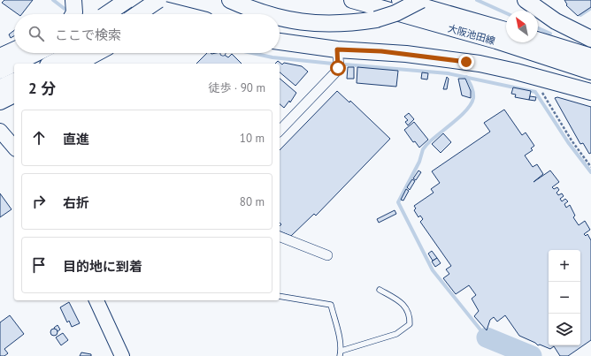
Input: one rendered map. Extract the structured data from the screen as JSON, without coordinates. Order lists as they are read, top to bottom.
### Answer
{
  "streets": {
    "main road": ["大阪池田線"]
  },
  "north": "top left",
  "page": {
    "search": "ここで検索",
    "heading": ["2 分", "徒歩 · 90 m"],
    "list": [
      ["直進", "10 m"],
      ["右折", "80 m"],
      "目的地に到着"
    ],
    "map_buttons": ["+", "−"]
  }
}
